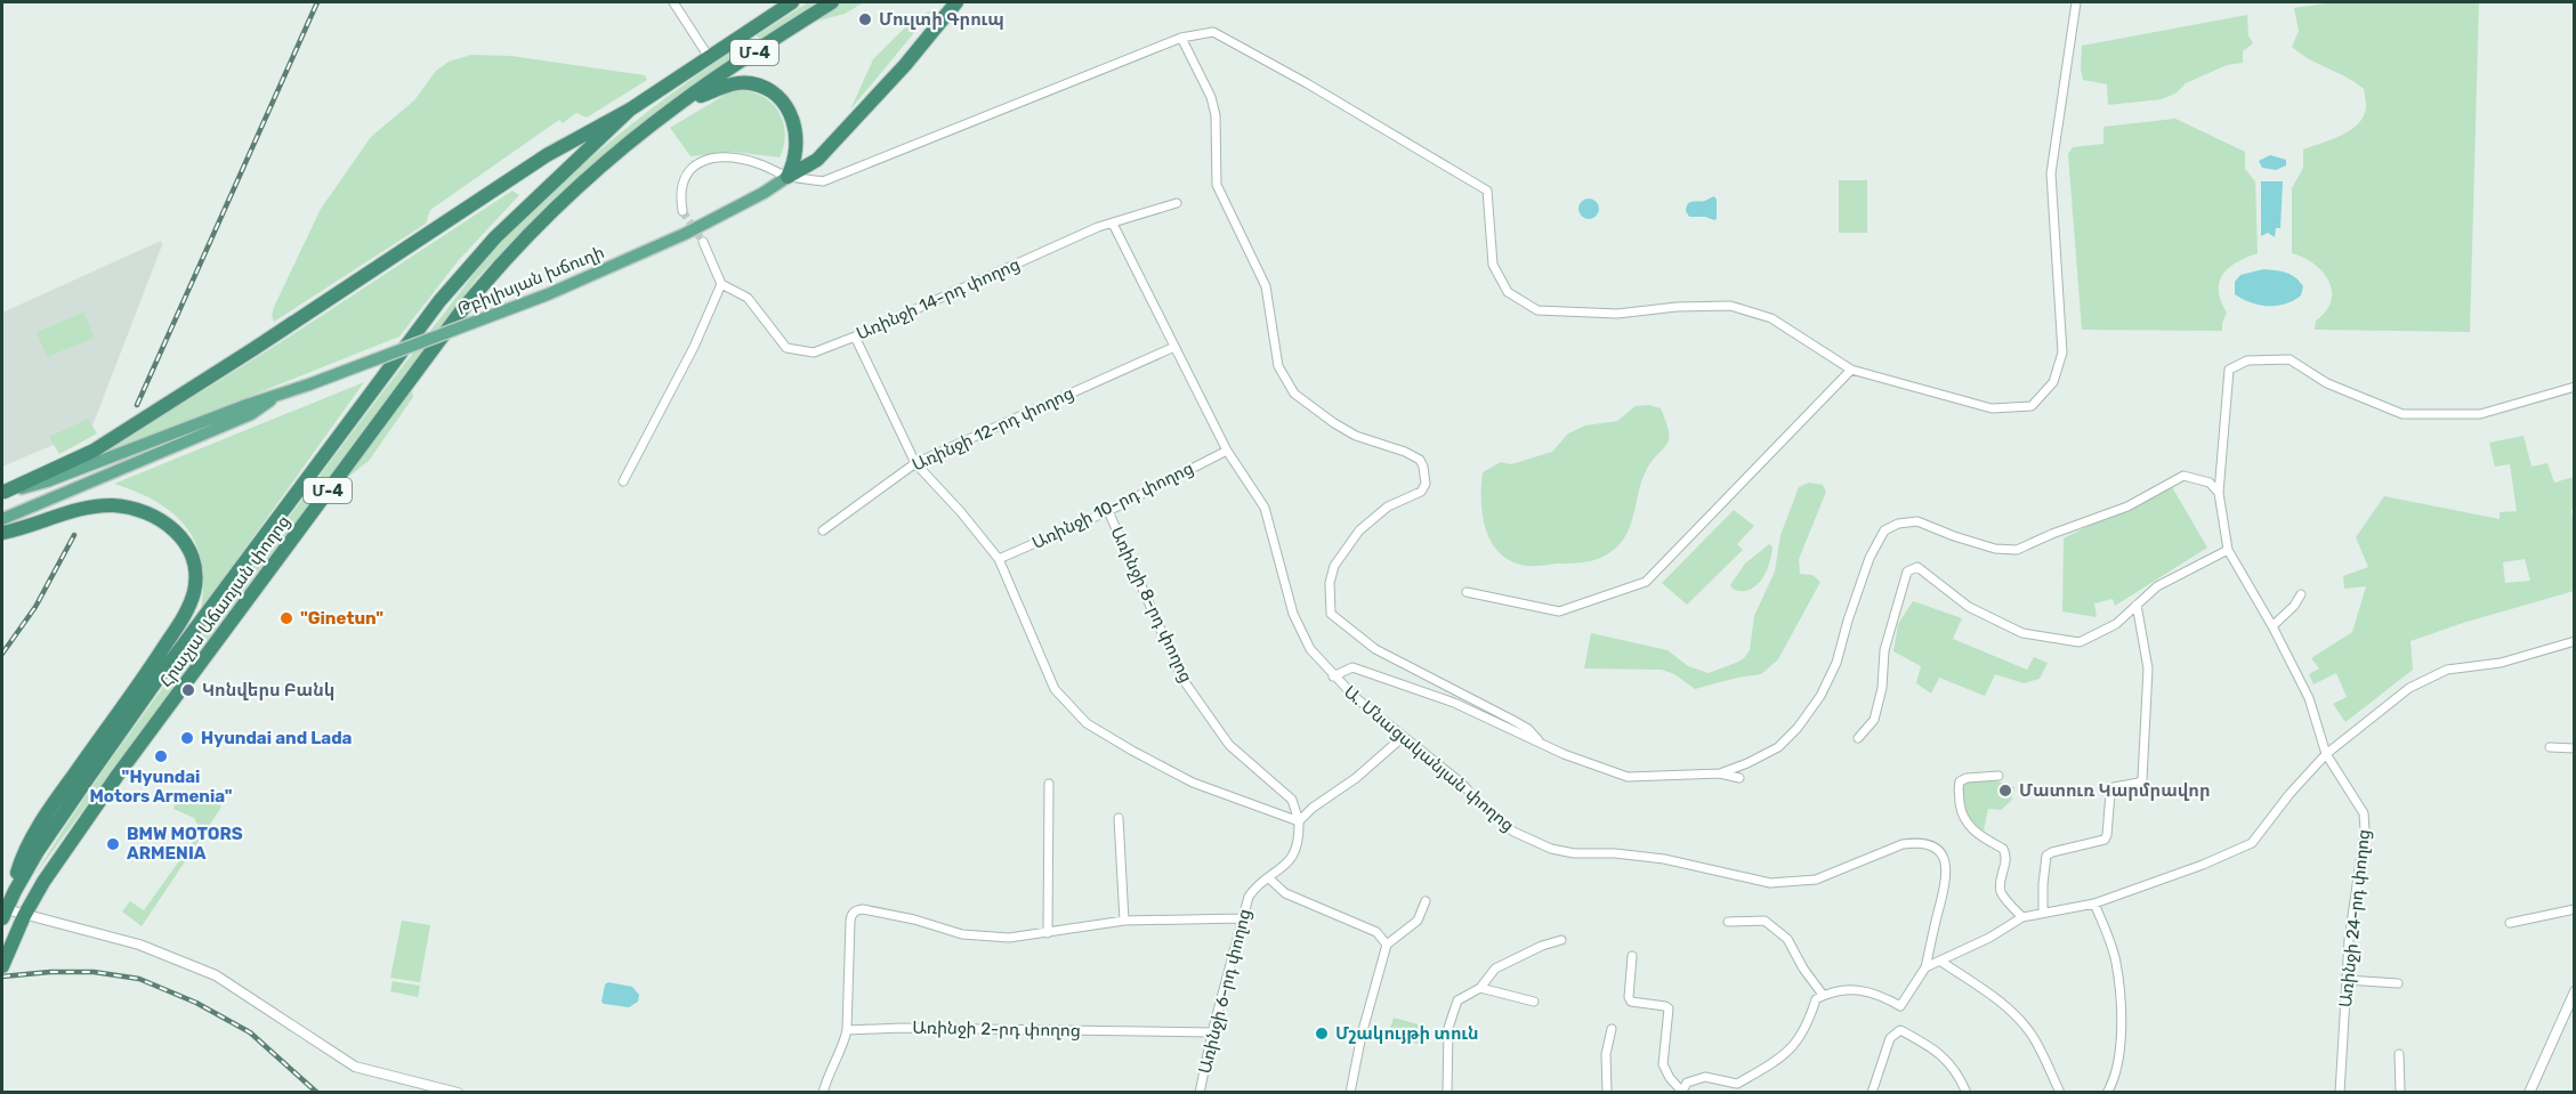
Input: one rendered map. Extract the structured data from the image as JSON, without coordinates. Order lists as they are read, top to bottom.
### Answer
{
  "streets": {
    "highway": ["Մ-4", "Հրաչյա Աճառյան փողոց"],
    "main road": ["Թբիլիսյան խճուղի"],
    "street": [
      "Առինջի 14-րդ փողոց",
      "Առինջի 12-րդ փողոց",
      "Առինջի 10-րդ փողոց",
      "Առինջի 8-րդ փողոց",
      "Ա. Մնացականյան փողոց",
      "Առինջի 24-րդ փողոց",
      "Առինջի 6-րդ փողոց",
      "Առինջի 2-րդ փողոց"
    ]
  },
  "crossings": [
    ["Մ-4", "Հրաչյա Աճառյան փողոց"],
    ["Առինջի 14-րդ փողոց", "Ա. Մնացականյան փողոց"],
    ["Առինջի 12-րդ փողոց", "Ա. Մնացականյան փողոց"],
    ["Առինջի 10-րդ փողոց", "Առինջի 8-րդ փողոց"],
    ["Առինջի 10-րդ փողոց", "Ա. Մնացականյան փողոց"],
    ["Առինջի 8-րդ փողոց", "Առինջի 6-րդ փողոց"],
    ["Առինջի 6-րդ փողոց", "Առինջի 2-րդ փողոց"]
  ],
  "places": [
    "Մուլտի Գրուպ",
    "\"Ginetun\"",
    "Կոնվերս Բանկ",
    "Hyundai and Lada",
    "\"Hyundai Motors Armenia\"",
    "Մատուռ Կարմրավոր",
    "BMW MOTORS ARMENIA",
    "Մշակույթի տուն"
  ]
}
